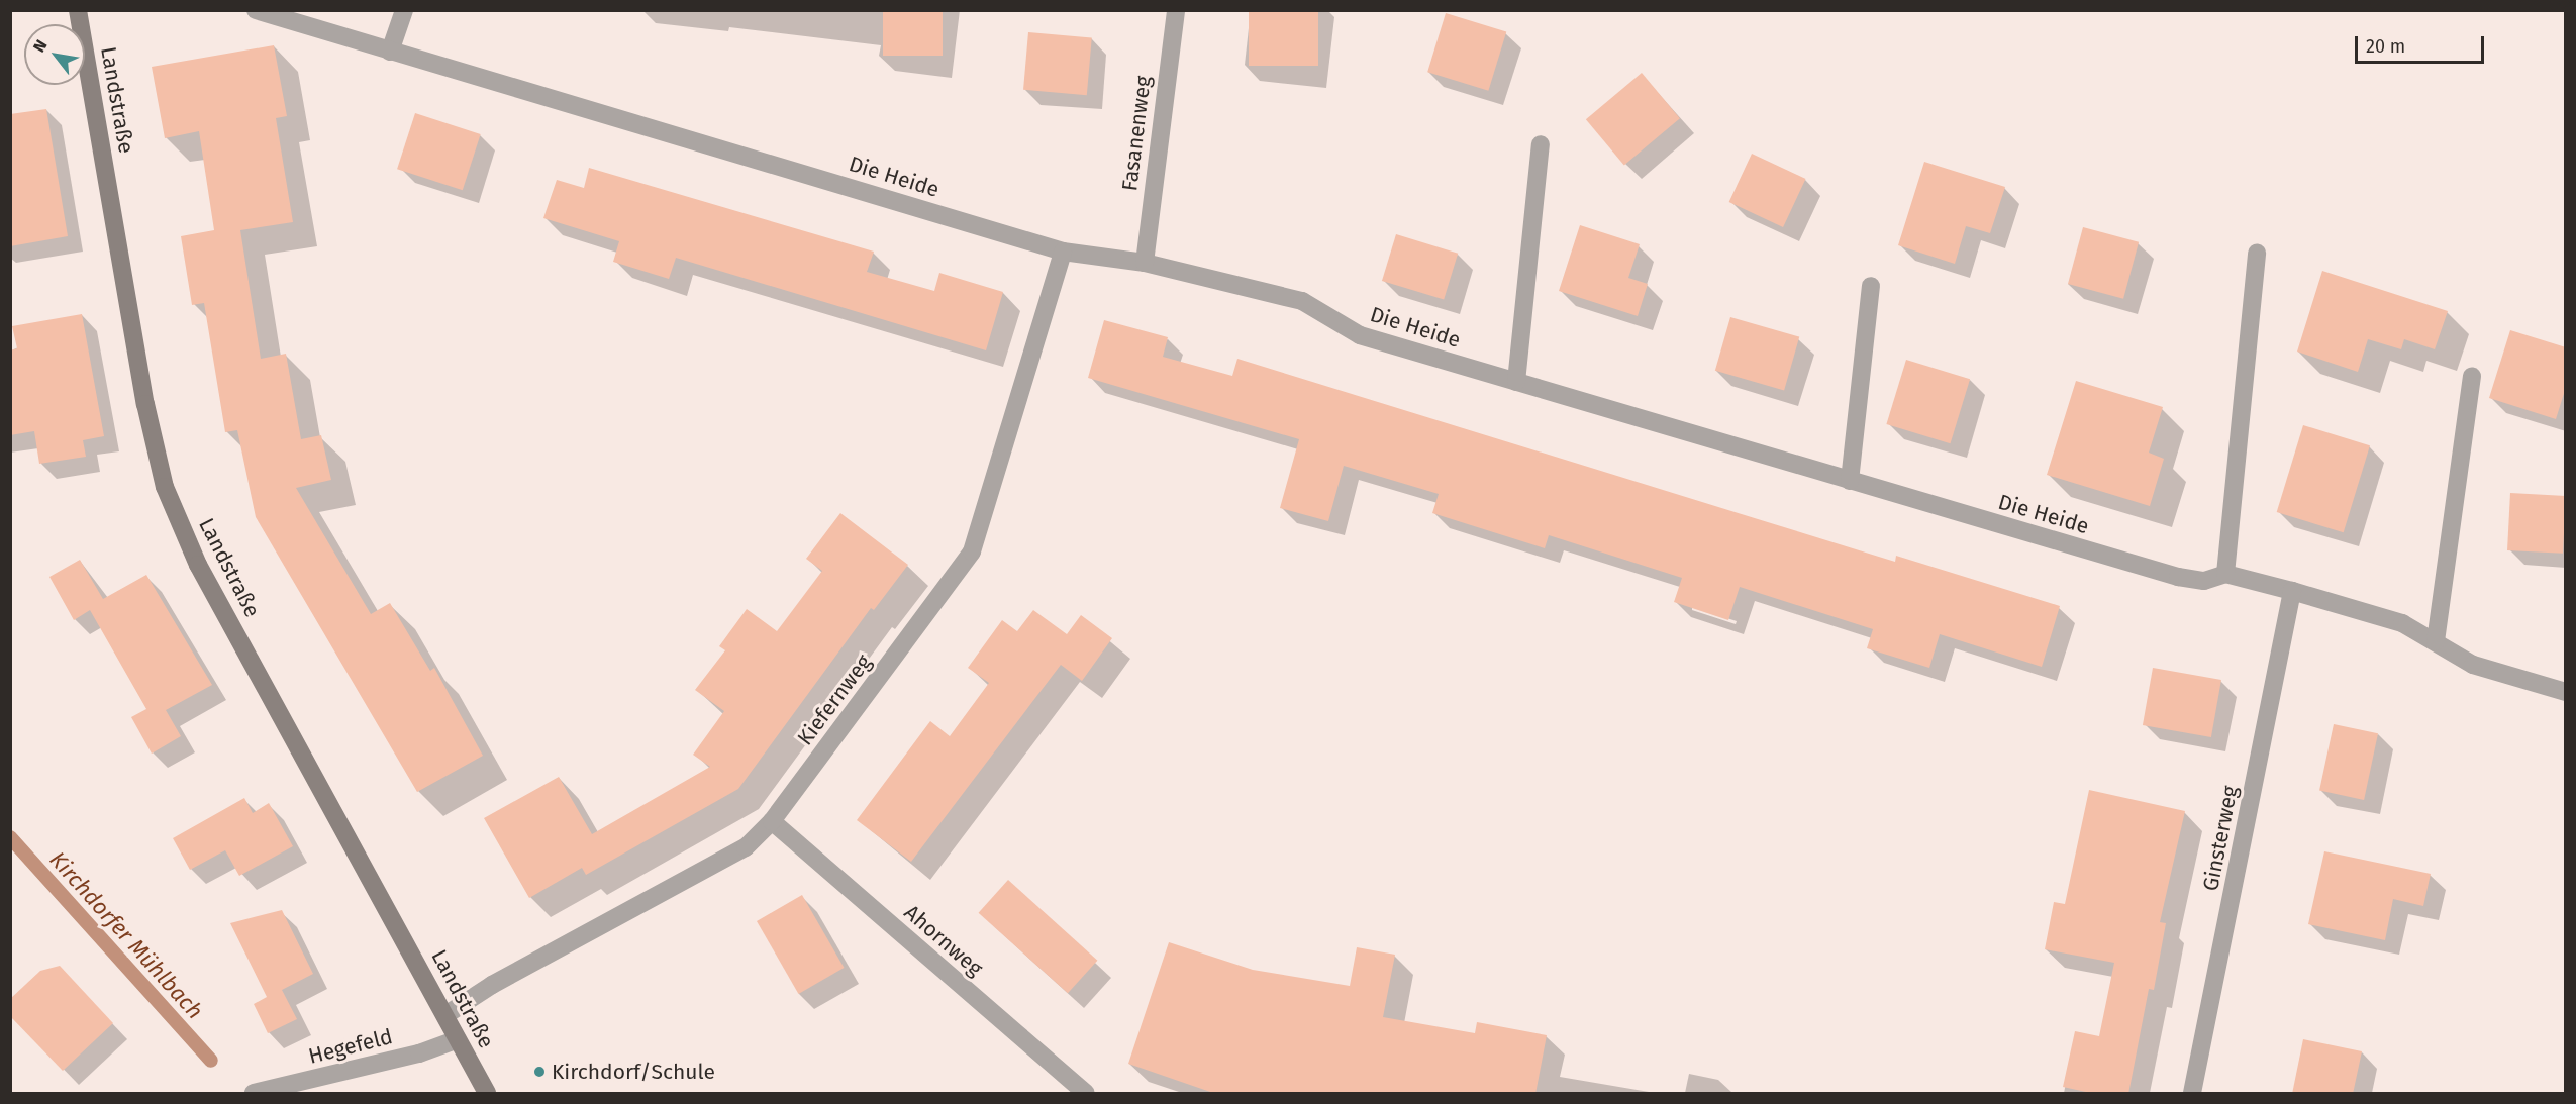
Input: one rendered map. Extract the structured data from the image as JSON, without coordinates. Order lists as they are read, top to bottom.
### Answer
{
  "streets": {
    "street": [
      "Landstraße",
      "Fasanenweg",
      "Die Heide",
      "Kiefernweg",
      "Ginsterweg",
      "Ahornweg",
      "Hegefeld"
    ]
  },
  "crossings": [
    ["Landstraße", "Kiefernweg"],
    ["Landstraße", "Hegefeld"],
    ["Fasanenweg", "Die Heide"],
    ["Die Heide", "Kiefernweg"],
    ["Die Heide", "Ginsterweg"],
    ["Kiefernweg", "Ahornweg"]
  ],
  "water": ["Kirchdorfer Mühlbach"],
  "places": ["Kirchdorf/Schule"],
  "scale_bar": "20 m",
  "north": "top left"
}
